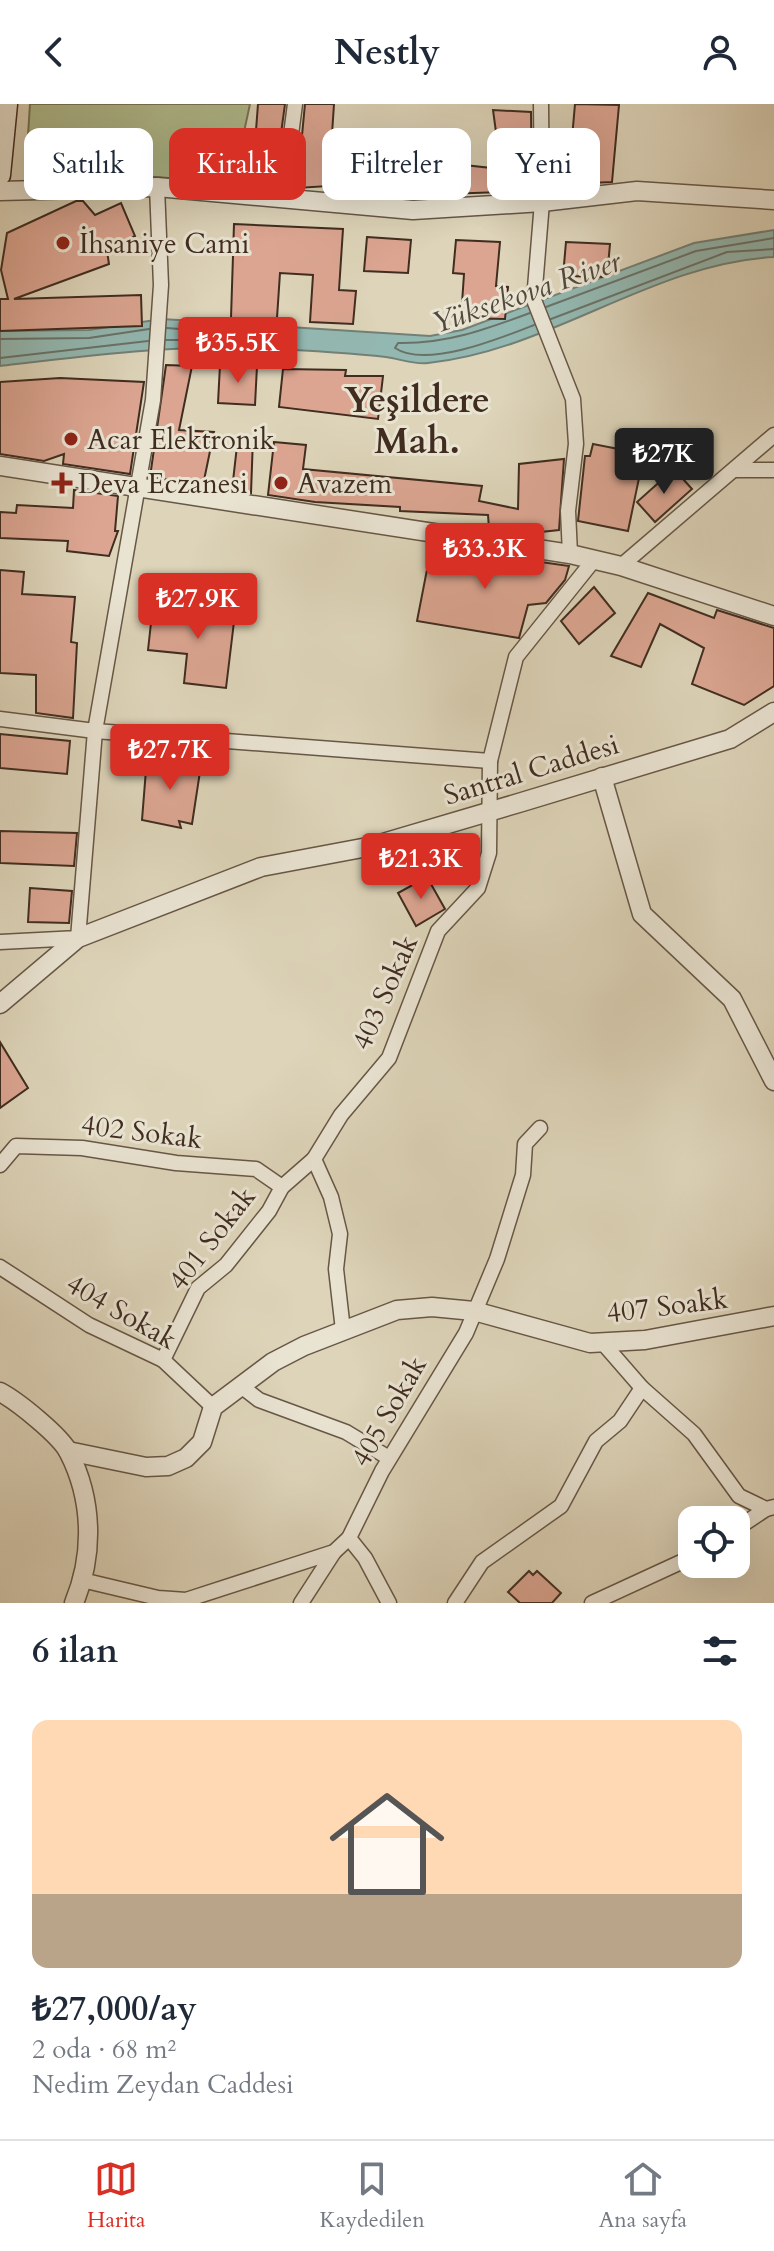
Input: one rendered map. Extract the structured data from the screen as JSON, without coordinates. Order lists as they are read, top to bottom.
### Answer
{
  "streets": {
    "street": [
      "Santral Caddesi",
      "403 Sokak",
      "402 Sokak",
      "401 Sokak",
      "407 Soakk",
      "404 Sokak",
      "405 Sokak"
    ]
  },
  "crossings": [
    ["Santral Caddesi", "403 Sokak"],
    ["403 Sokak", "401 Sokak"],
    ["402 Sokak", "401 Sokak"],
    ["401 Sokak", "404 Sokak"],
    ["407 Soakk", "404 Sokak"],
    ["407 Soakk", "405 Sokak"]
  ],
  "districts": ["Yeşildere Mah."],
  "water": ["Yüksekova River"],
  "places": {
    "other": ["İhsaniye Cami", "Acar Elektronik", "Avazem"],
    "health": ["Deva Eczanesi"]
  },
  "page": {
    "header": "Nestly",
    "chip": [
      "Satılık",
      "Kiralık",
      "Filtreler",
      "Yeni"
    ],
    "price": [
      "₺35.5K",
      "₺27K",
      "₺33.3K",
      "₺27.9K",
      "₺27.7K",
      "₺21.3K"
    ],
    "heading": "6 ilan",
    "list": [
      {
        "name": "₺27,000/ay",
        "note": "2 oda · 68 m² · Nedim Zeydan Caddesi"
      }
    ],
    "tabs": ["Harita", "Kaydedilen", "Ana sayfa"]
  }
}
